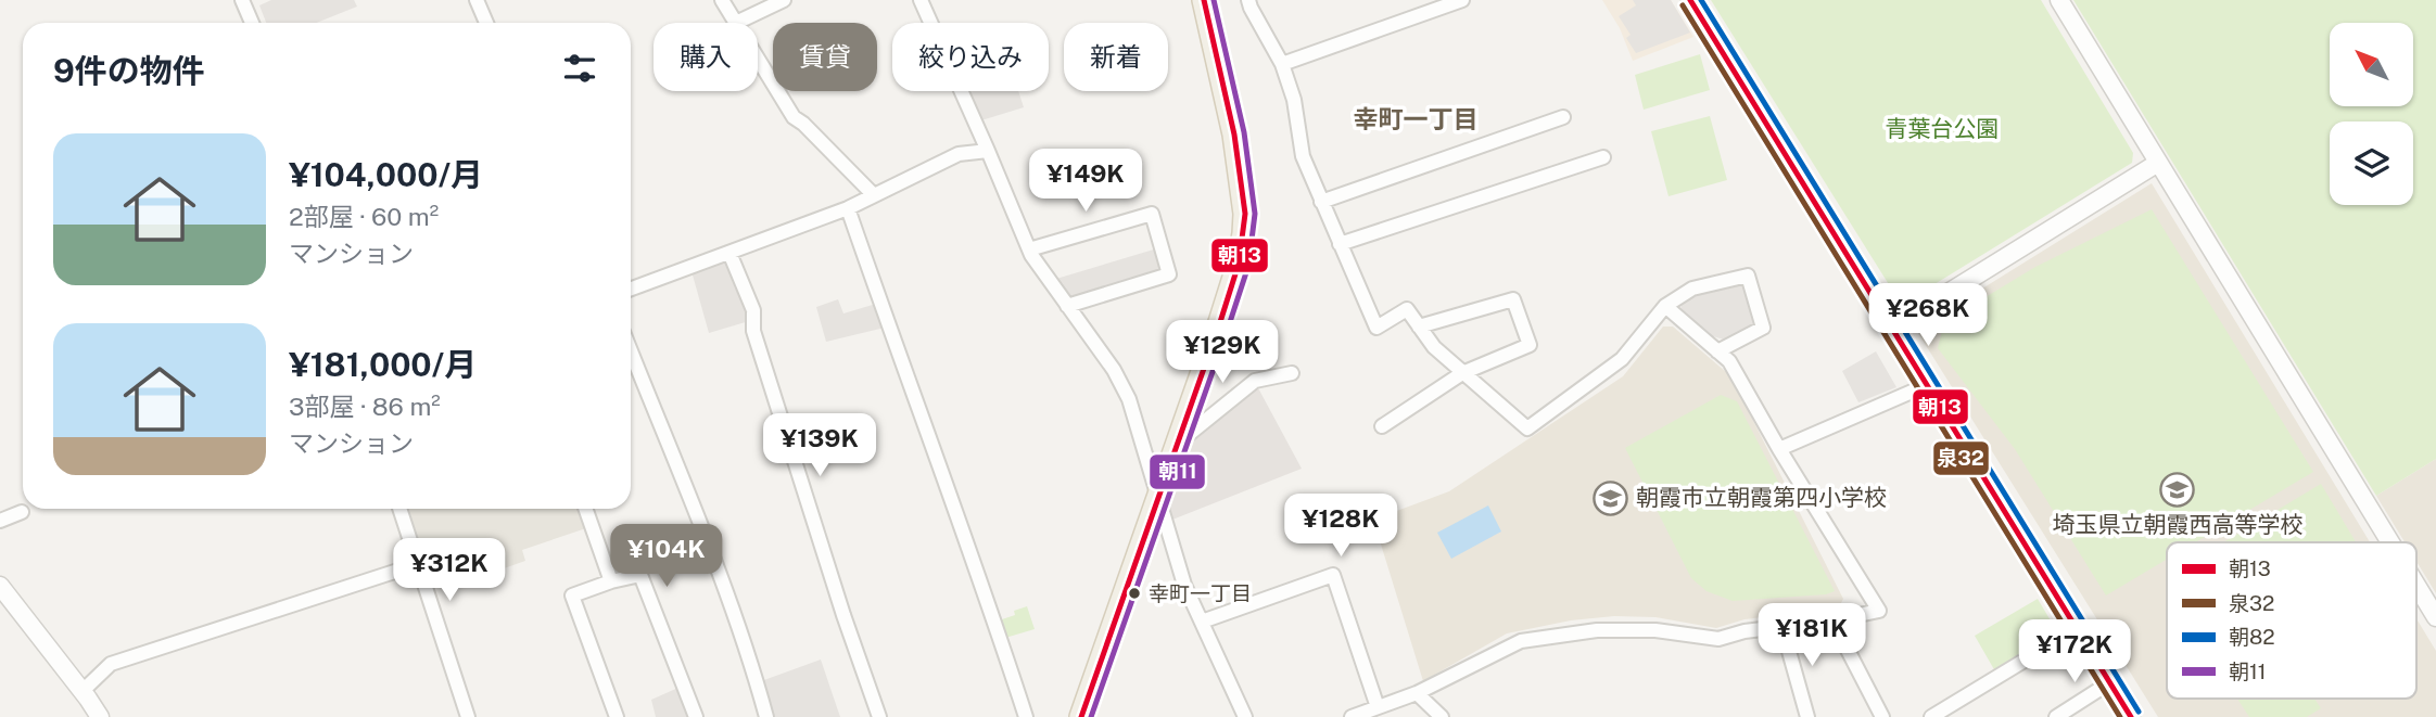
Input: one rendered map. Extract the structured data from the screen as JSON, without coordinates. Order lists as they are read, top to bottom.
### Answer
{
  "districts": ["幸町一丁目"],
  "parks": ["青葉台公園"],
  "places": {
    "school or university": ["埼玉県立朝霞西高等学校", "朝霞市立朝霞第四小学校"],
    "other": ["幸町一丁目"]
  },
  "lines": [
    "transit line 朝13",
    "transit line 朝82",
    "transit line 朝11",
    "transit line 泉32"
  ],
  "legend": [
    "朝13",
    "泉32",
    "朝82",
    "朝11"
  ],
  "north": "top left",
  "page": {
    "chip": [
      "購入",
      "賃貸",
      "絞り込み",
      "新着"
    ],
    "heading": "9件の物件",
    "list": [
      {
        "name": "¥104,000/月",
        "note": "2部屋 · 60 m² · マンション"
      },
      {
        "name": "¥181,000/月",
        "note": "3部屋 · 86 m² · マンション"
      }
    ],
    "price": [
      "¥149K",
      "¥268K",
      "¥129K",
      "¥139K",
      "¥128K",
      "¥104K",
      "¥312K",
      "¥181K",
      "¥172K"
    ]
  }
}
